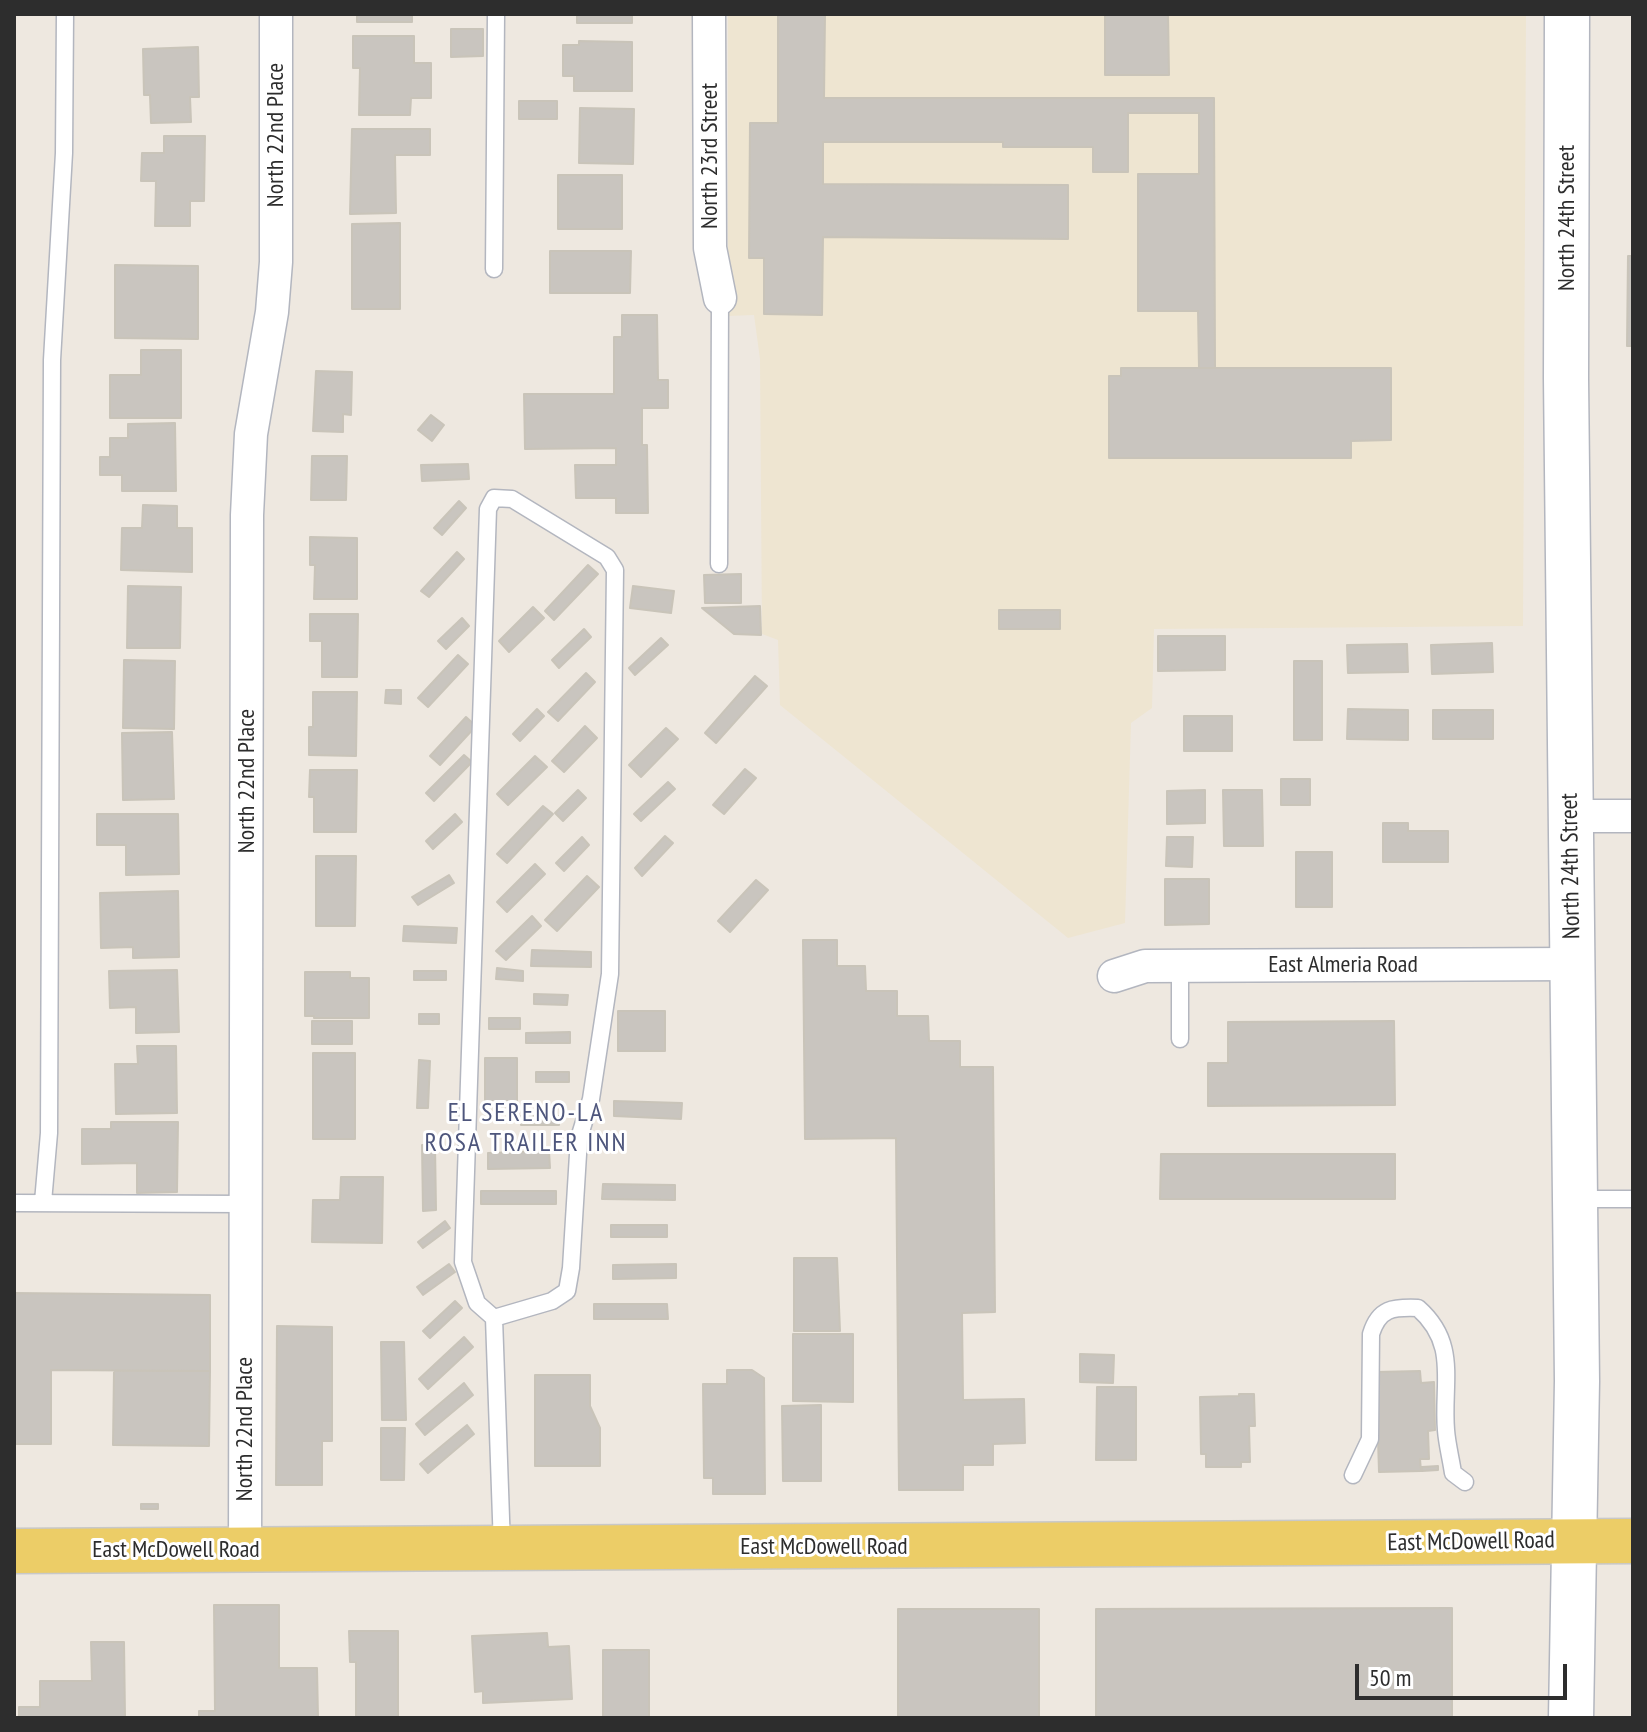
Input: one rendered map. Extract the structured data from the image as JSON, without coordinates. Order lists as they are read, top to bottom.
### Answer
{
  "streets": {
    "main road": ["North 24th Street", "East McDowell Road"],
    "street": ["North 22nd Place", "North 23rd Street", "East Almeria Road"]
  },
  "crossings": [
    ["North 22nd Place", "East McDowell Road"],
    ["North 24th Street", "East Almeria Road"],
    ["North 24th Street", "East McDowell Road"]
  ],
  "districts": ["EL SERENO-LA ROSA TRAILER INN"],
  "scale_bar": "50 m"
}
